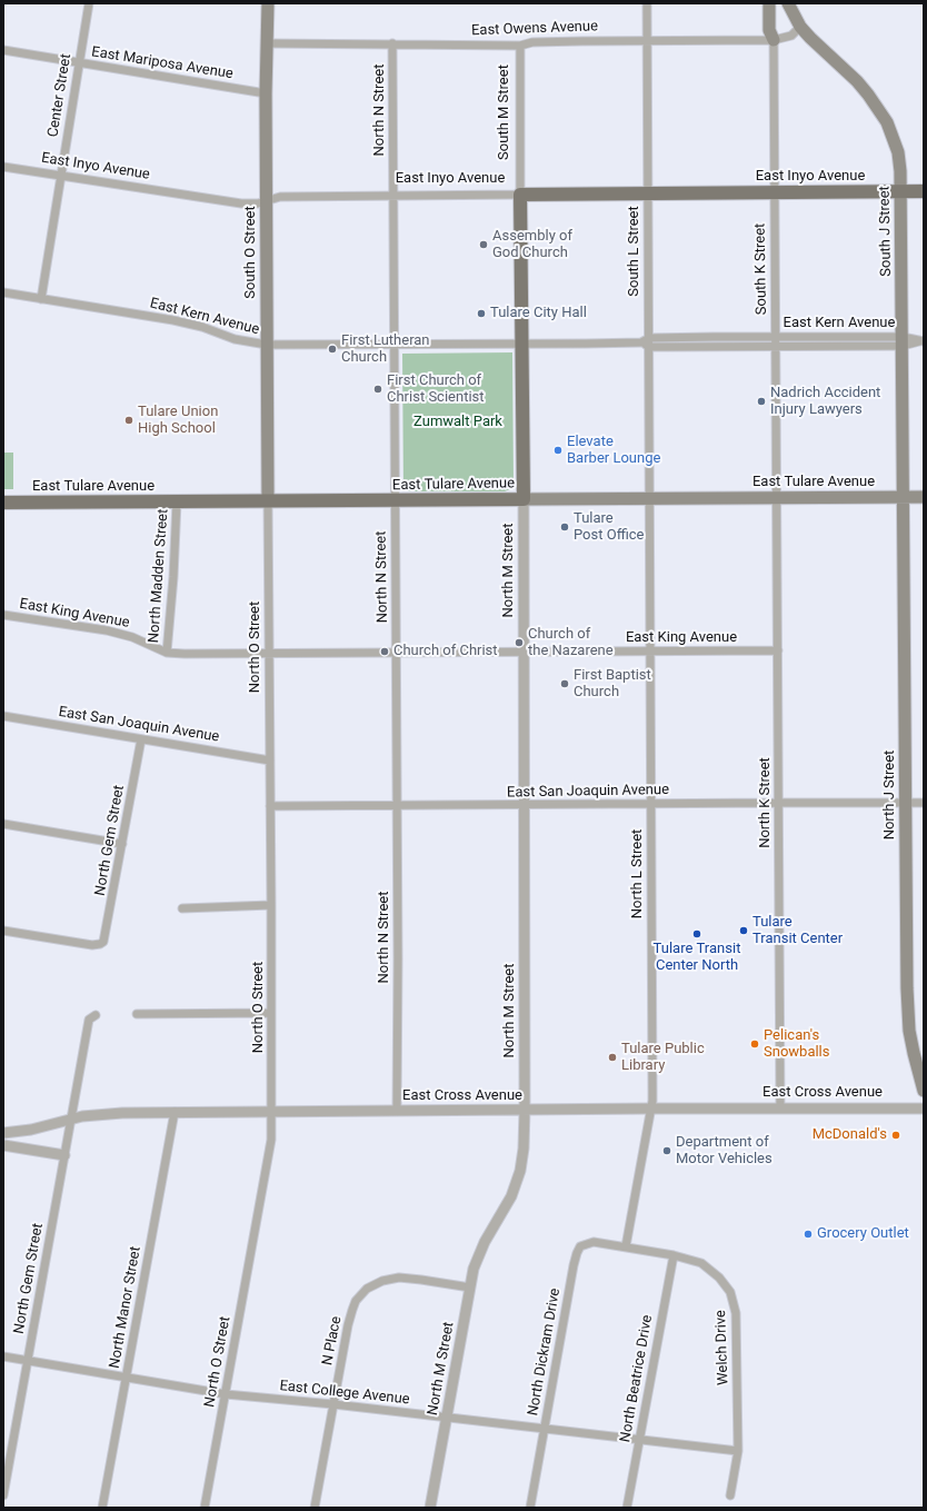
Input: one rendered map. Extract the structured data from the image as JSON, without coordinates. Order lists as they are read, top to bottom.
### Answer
{
  "streets": {
    "main road": [
      "South M Street",
      "East Inyo Avenue",
      "South J Street",
      "South O Street",
      "East Tulare Avenue",
      "North J Street"
    ],
    "street": [
      "East Owens Avenue",
      "East Mariposa Avenue",
      "Center Street",
      "North N Street",
      "South L Street",
      "South K Street",
      "East Kern Avenue",
      "North M Street",
      "North Madden Street",
      "East King Avenue",
      "North O Street",
      "East San Joaquin Avenue",
      "North K Street",
      "North Gem Street",
      "North L Street",
      "East Cross Avenue",
      "North Manor Street",
      "N Place",
      "Welch Drive",
      "North Dickram Drive",
      "North Beatrice Drive",
      "East College Avenue"
    ]
  },
  "crossings": [
    ["East Owens Avenue", "North N Street"],
    ["East Owens Avenue", "South M Street"],
    ["East Owens Avenue", "South J Street"],
    ["East Owens Avenue", "South L Street"],
    ["East Owens Avenue", "South O Street"],
    ["East Owens Avenue", "South K Street"],
    ["East Mariposa Avenue", "Center Street"],
    ["East Mariposa Avenue", "South O Street"],
    ["Center Street", "East Inyo Avenue"],
    ["Center Street", "East Kern Avenue"],
    ["North N Street", "East Inyo Avenue"],
    ["North N Street", "East Kern Avenue"],
    ["North N Street", "East Tulare Avenue"],
    ["North N Street", "East King Avenue"],
    ["North N Street", "East San Joaquin Avenue"],
    ["North N Street", "East Cross Avenue"],
    ["South M Street", "East Inyo Avenue"],
    ["South M Street", "East Kern Avenue"],
    ["South M Street", "East Tulare Avenue"],
    ["South M Street", "North M Street"],
    ["East Inyo Avenue", "South J Street"],
    ["East Inyo Avenue", "South L Street"],
    ["East Inyo Avenue", "South O Street"],
    ["East Inyo Avenue", "South K Street"],
    ["South J Street", "East Kern Avenue"],
    ["South J Street", "East Tulare Avenue"],
    ["South J Street", "North J Street"],
    ["South L Street", "East Kern Avenue"],
    ["South L Street", "East Tulare Avenue"],
    ["South L Street", "North L Street"],
    ["South O Street", "East Kern Avenue"],
    ["South O Street", "East Tulare Avenue"],
    ["South O Street", "North O Street"],
    ["South K Street", "East Kern Avenue"],
    ["South K Street", "East Tulare Avenue"],
    ["South K Street", "North K Street"],
    ["East Tulare Avenue", "North M Street"],
    ["East Tulare Avenue", "North Madden Street"],
    ["East Tulare Avenue", "North O Street"],
    ["East Tulare Avenue", "North J Street"],
    ["East Tulare Avenue", "North K Street"],
    ["East Tulare Avenue", "North L Street"],
    ["North M Street", "East King Avenue"],
    ["North M Street", "East San Joaquin Avenue"],
    ["North M Street", "East Cross Avenue"],
    ["North M Street", "N Place"],
    ["North M Street", "East College Avenue"],
    ["North Madden Street", "East King Avenue"],
    ["East King Avenue", "North O Street"],
    ["East King Avenue", "North K Street"],
    ["East King Avenue", "North L Street"],
    ["North O Street", "East San Joaquin Avenue"],
    ["North O Street", "East Cross Avenue"],
    ["North O Street", "East College Avenue"],
    ["East San Joaquin Avenue", "North J Street"],
    ["East San Joaquin Avenue", "North K Street"],
    ["East San Joaquin Avenue", "North Gem Street"],
    ["East San Joaquin Avenue", "North L Street"],
    ["North K Street", "East Cross Avenue"],
    ["North Gem Street", "East Cross Avenue"],
    ["North Gem Street", "East College Avenue"],
    ["North L Street", "East Cross Avenue"],
    ["North L Street", "Welch Drive"],
    ["North L Street", "North Dickram Drive"],
    ["East Cross Avenue", "North Manor Street"],
    ["North Manor Street", "East College Avenue"],
    ["N Place", "East College Avenue"],
    ["Welch Drive", "North Dickram Drive"],
    ["Welch Drive", "North Beatrice Drive"],
    ["Welch Drive", "East College Avenue"],
    ["North Dickram Drive", "East College Avenue"],
    ["North Beatrice Drive", "East College Avenue"]
  ],
  "parks": ["Zumwalt Park"],
  "places": [
    "Assembly of God Church",
    "Tulare City Hall",
    "First Lutheran Church",
    "First Church of Christ Scientist",
    "Nadrich Accident Injury Lawyers",
    "Tulare Union High School",
    "Elevate Barber Lounge",
    "Tulare Post Office",
    "Church of the Nazarene",
    "Church of Christ",
    "First Baptist Church",
    "Tulare Transit Center",
    "Tulare Transit Center North",
    "Pelican's Snowballs",
    "Tulare Public Library",
    "McDonald's",
    "Department of Motor Vehicles",
    "Grocery Outlet"
  ]
}
